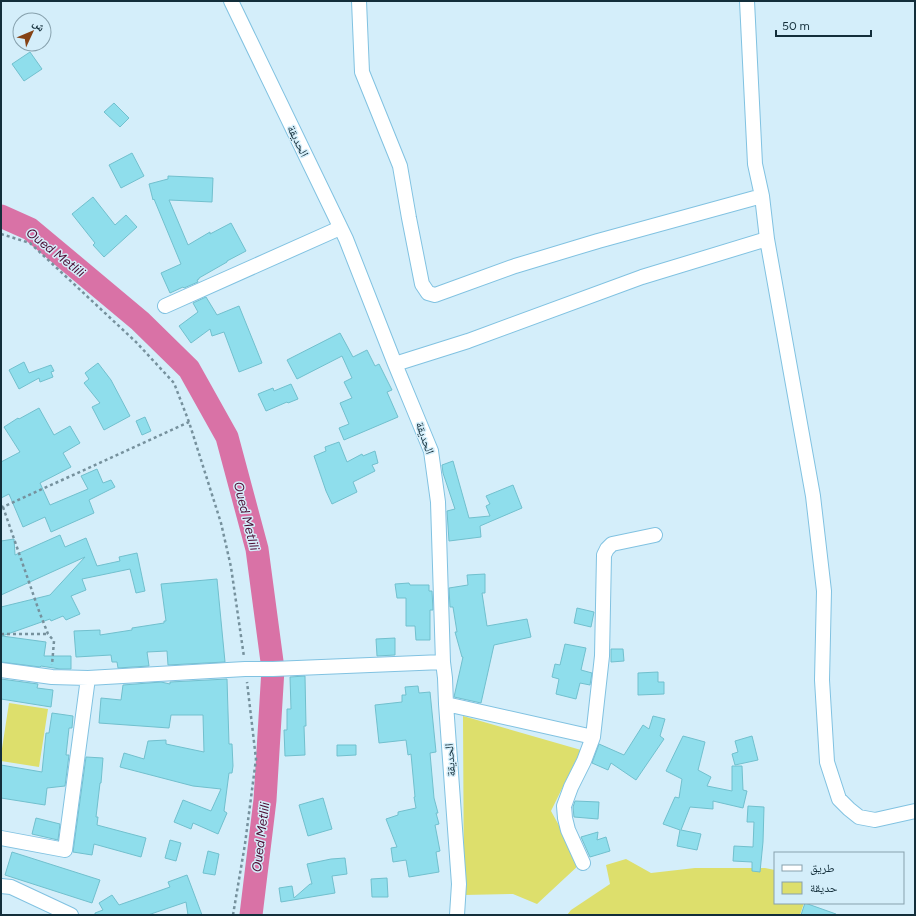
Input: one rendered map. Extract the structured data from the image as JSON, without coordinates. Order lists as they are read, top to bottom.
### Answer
{
  "streets": {
    "street": ["الحديقة"]
  },
  "water": ["Oued Metlili"],
  "legend": ["طريق", "حديقة"],
  "scale_bar": "50 m",
  "north": "top right"
}
